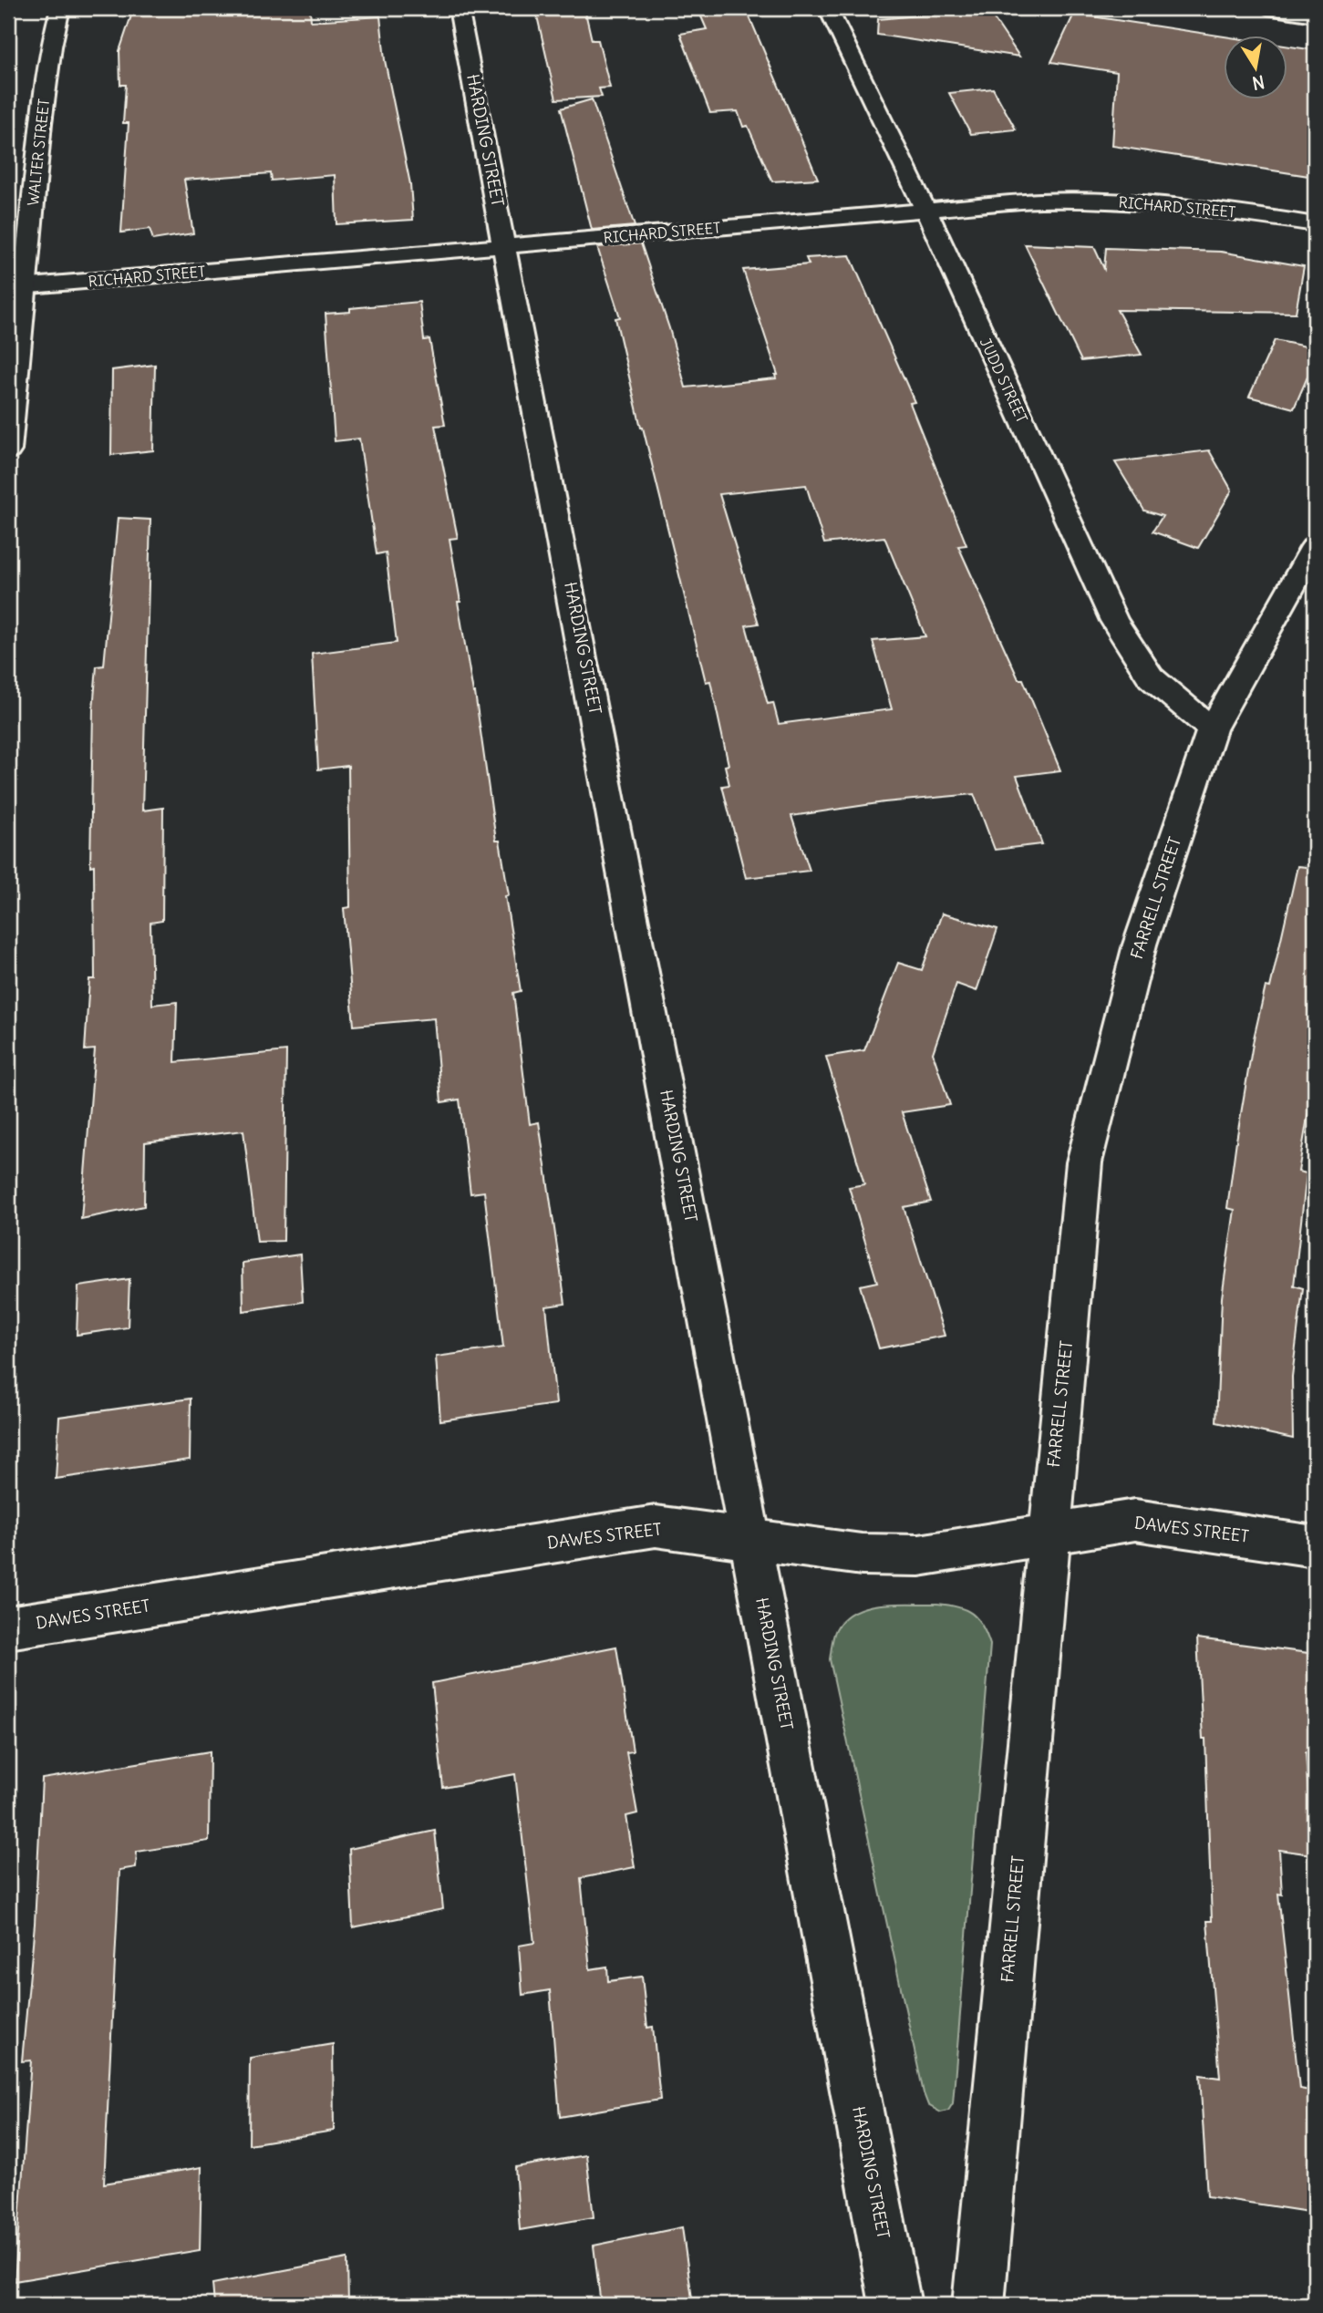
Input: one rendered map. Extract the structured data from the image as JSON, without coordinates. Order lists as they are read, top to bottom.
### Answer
{
  "streets": {
    "street": [
      "HARDING STREET",
      "WALTER STREET",
      "RICHARD STREET",
      "JUDD STREET",
      "FARRELL STREET",
      "DAWES STREET"
    ]
  },
  "crossings": [
    ["HARDING STREET", "RICHARD STREET"],
    ["HARDING STREET", "DAWES STREET"],
    ["WALTER STREET", "RICHARD STREET"],
    ["RICHARD STREET", "JUDD STREET"],
    ["JUDD STREET", "FARRELL STREET"],
    ["FARRELL STREET", "DAWES STREET"]
  ],
  "north": "bottom"
}
